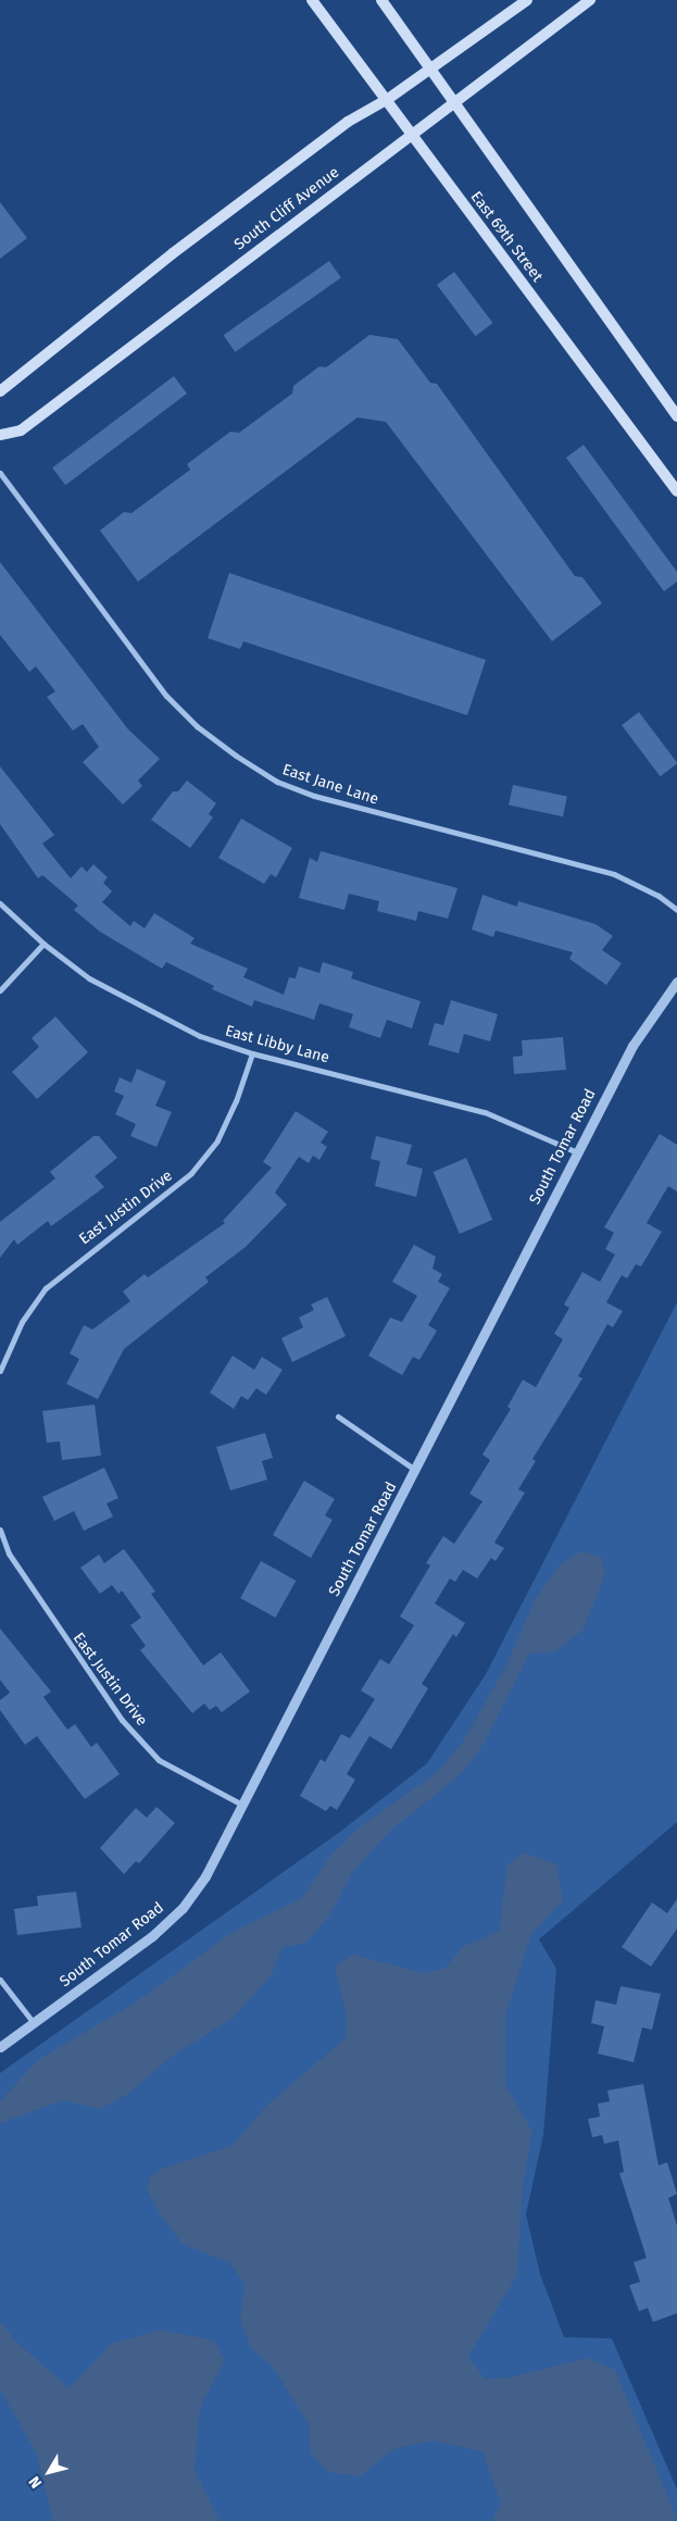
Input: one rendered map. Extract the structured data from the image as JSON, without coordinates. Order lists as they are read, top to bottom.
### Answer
{
  "streets": {
    "main road": ["South Cliff Avenue", "East 69th Street"],
    "street": [
      "East Jane Lane",
      "East Libby Lane",
      "South Tomar Road",
      "East Justin Drive"
    ]
  },
  "crossings": [
    ["South Cliff Avenue", "East 69th Street"],
    ["East Libby Lane", "South Tomar Road"],
    ["East Libby Lane", "East Justin Drive"],
    ["South Tomar Road", "East Justin Drive"]
  ],
  "north": "bottom left"
}
